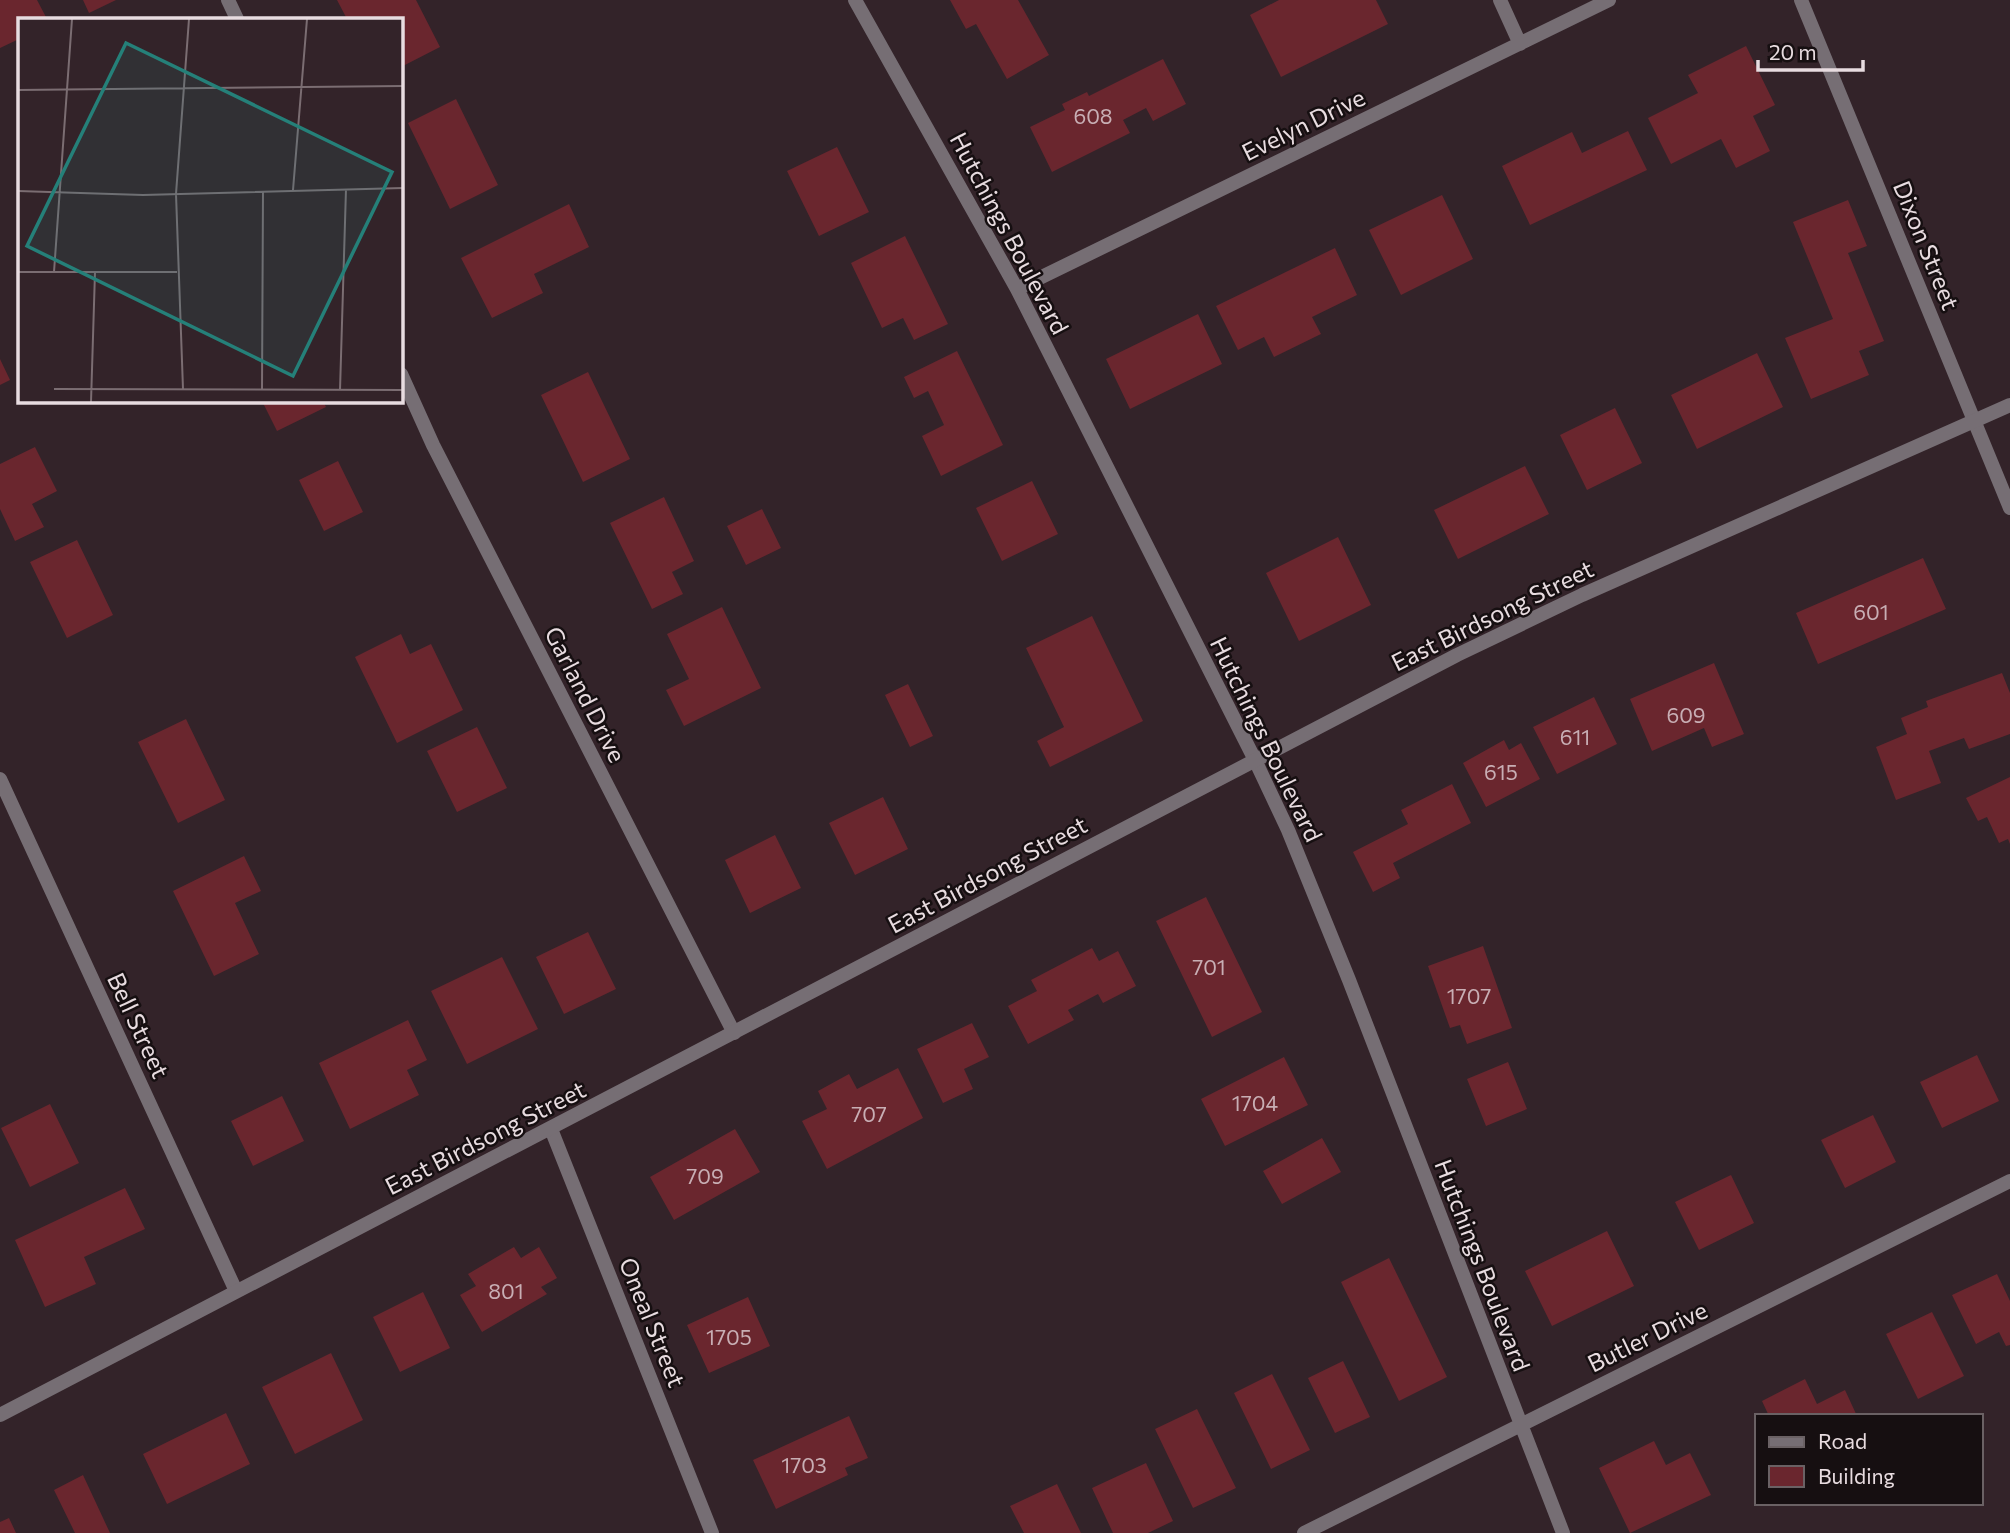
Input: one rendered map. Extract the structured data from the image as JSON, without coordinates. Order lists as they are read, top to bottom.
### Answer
{
  "streets": {
    "street": [
      "Evelyn Drive",
      "Hutchings Boulevard",
      "Dixon Street",
      "East Birdsong Street",
      "Garland Drive",
      "Bell Street",
      "Oneal Street",
      "Butler Drive"
    ]
  },
  "crossings": [
    ["Evelyn Drive", "Hutchings Boulevard"],
    ["Hutchings Boulevard", "East Birdsong Street"],
    ["Hutchings Boulevard", "Butler Drive"],
    ["Dixon Street", "East Birdsong Street"],
    ["East Birdsong Street", "Garland Drive"],
    ["East Birdsong Street", "Bell Street"],
    ["East Birdsong Street", "Oneal Street"]
  ],
  "house_numbers": [
    "608",
    "601",
    "609",
    "611",
    "615",
    "701",
    "1707",
    "1704",
    "707",
    "709",
    "801",
    "1705",
    "1703"
  ],
  "legend": ["Road", "Building"],
  "scale_bar": "20 m"
}
